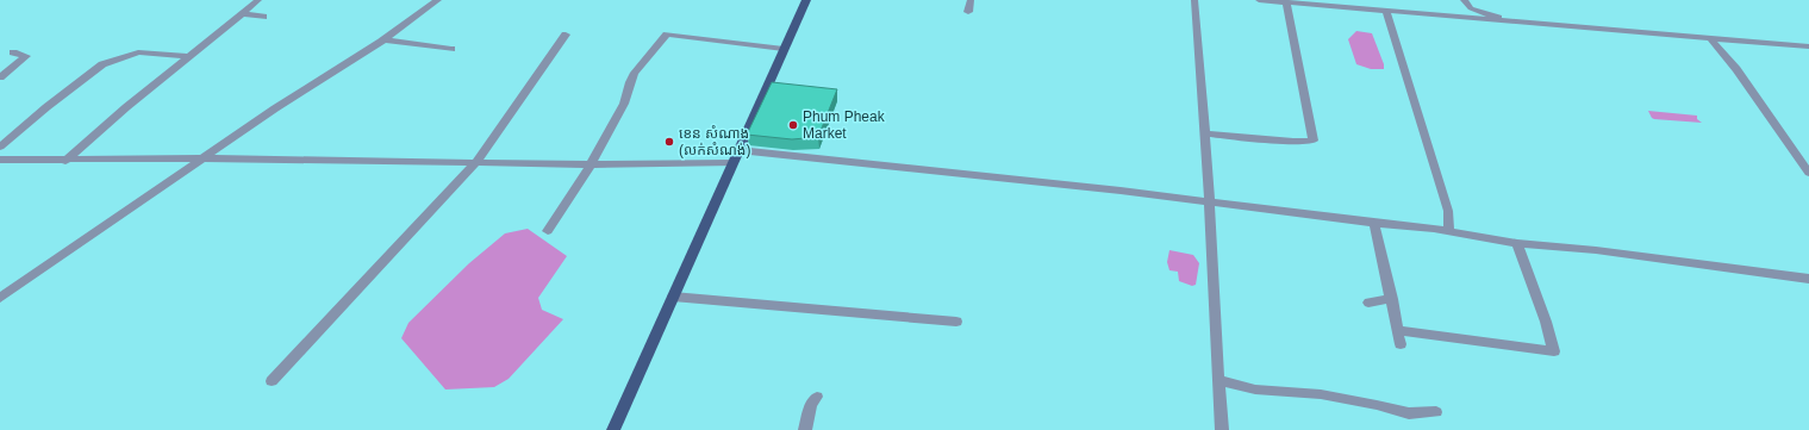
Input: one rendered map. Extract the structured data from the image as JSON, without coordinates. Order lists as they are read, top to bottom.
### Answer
{
  "places": ["Phum Pheak Market", "ខេន សំណាង (លក់សំណង់)"]
}
